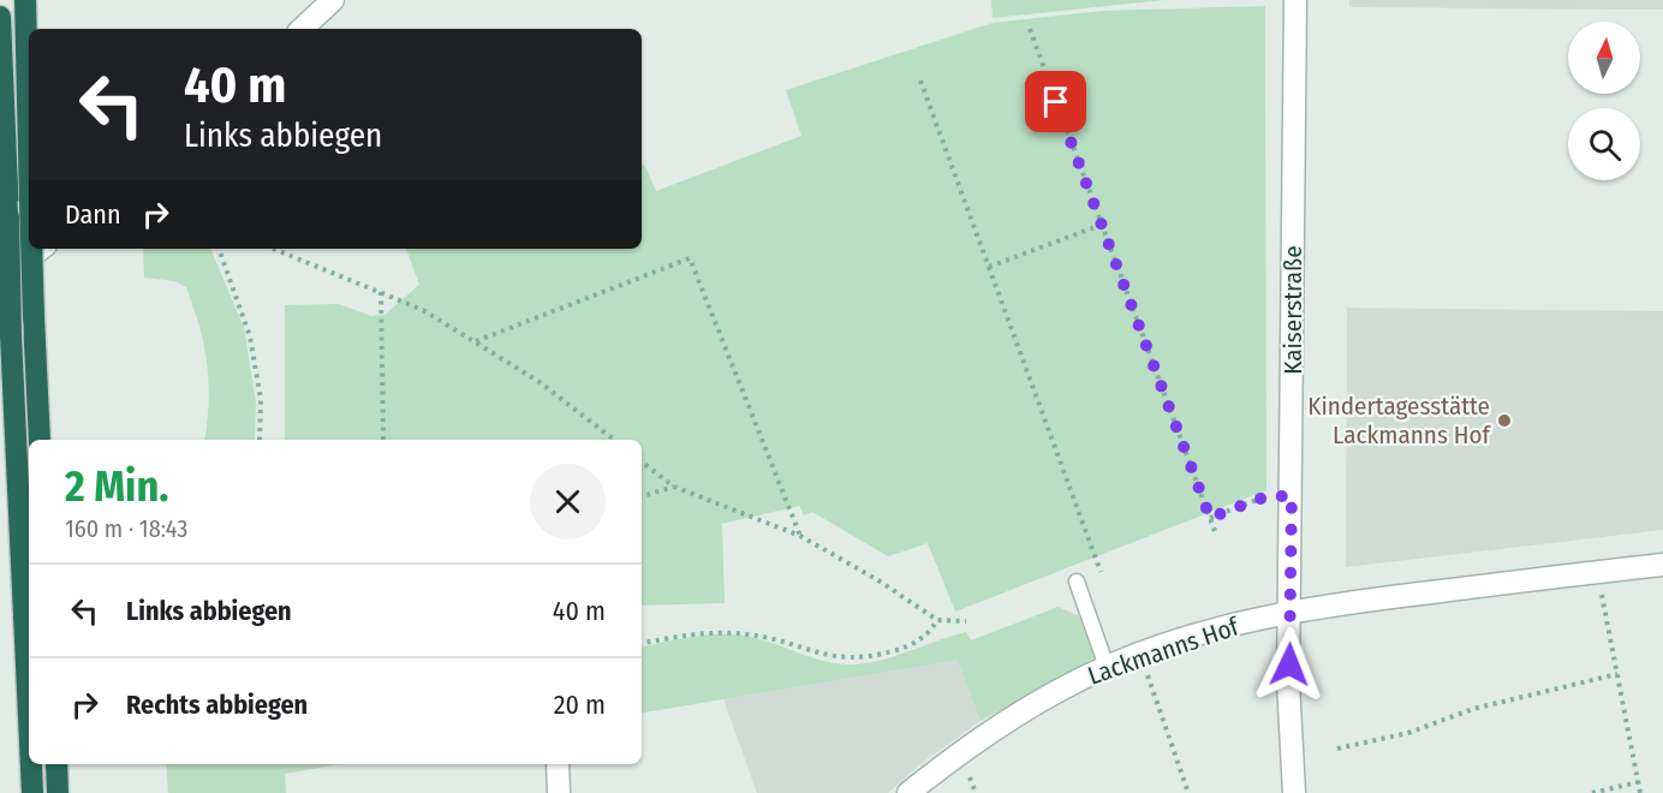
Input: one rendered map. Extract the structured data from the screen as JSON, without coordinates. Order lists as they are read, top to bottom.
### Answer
{
  "streets": {
    "street": ["Kaiserstraße", "Lackmanns Hof"]
  },
  "crossings": [
    ["Kaiserstraße", "Lackmanns Hof"]
  ],
  "places": ["Kindertagesstätte Lackmanns Hof"],
  "north": "top",
  "page": {
    "turn": ["40 m", "Links abbiegen"],
    "then": "Dann",
    "heading": ["2 Min.", "160 m · 18:43"],
    "list": [
      {
        "name": "Links abbiegen",
        "value": "40 m"
      },
      {
        "name": "Rechts abbiegen",
        "value": "20 m"
      }
    ]
  }
}
